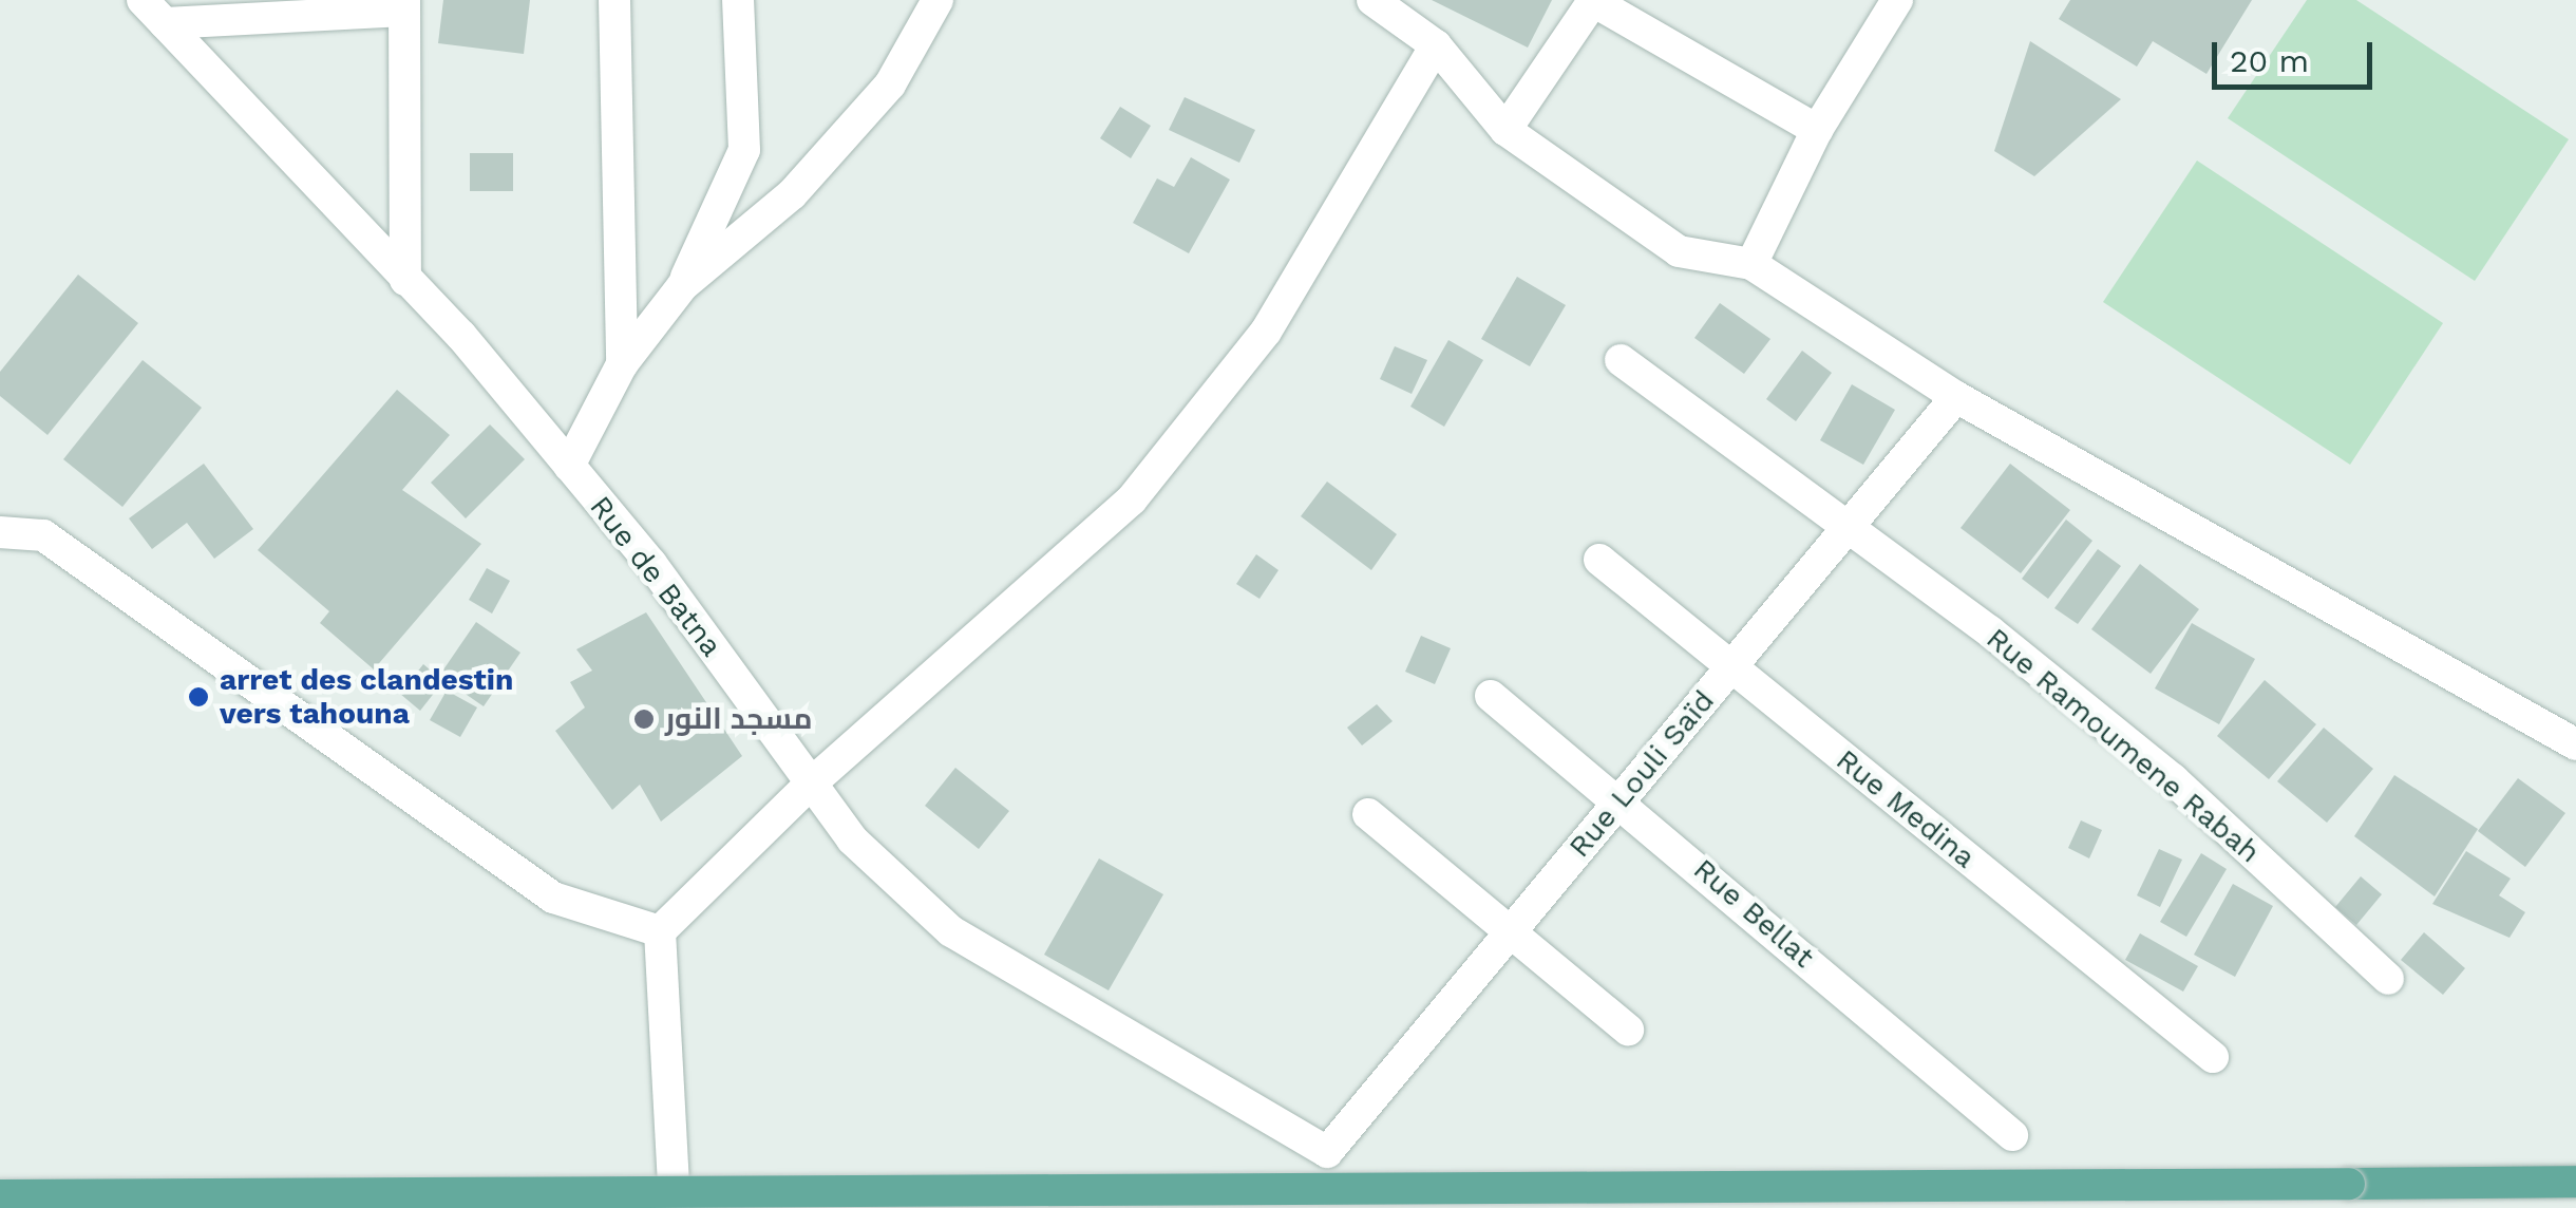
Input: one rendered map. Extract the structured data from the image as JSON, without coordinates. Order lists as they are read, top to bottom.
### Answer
{
  "streets": {
    "street": [
      "Rue de Batna",
      "Rue Ramoumene Rabah",
      "Rue Louli Saïd",
      "Rue Medina",
      "Rue Bellat"
    ]
  },
  "crossings": [
    ["Rue de Batna", "Rue Louli Saïd"],
    ["Rue Ramoumene Rabah", "Rue Louli Saïd"],
    ["Rue Louli Saïd", "Rue Medina"],
    ["Rue Louli Saïd", "Rue Bellat"]
  ],
  "places": ["arret des clandestin vers tahouna", "مسجد النور"],
  "scale_bar": "20 m"
}
